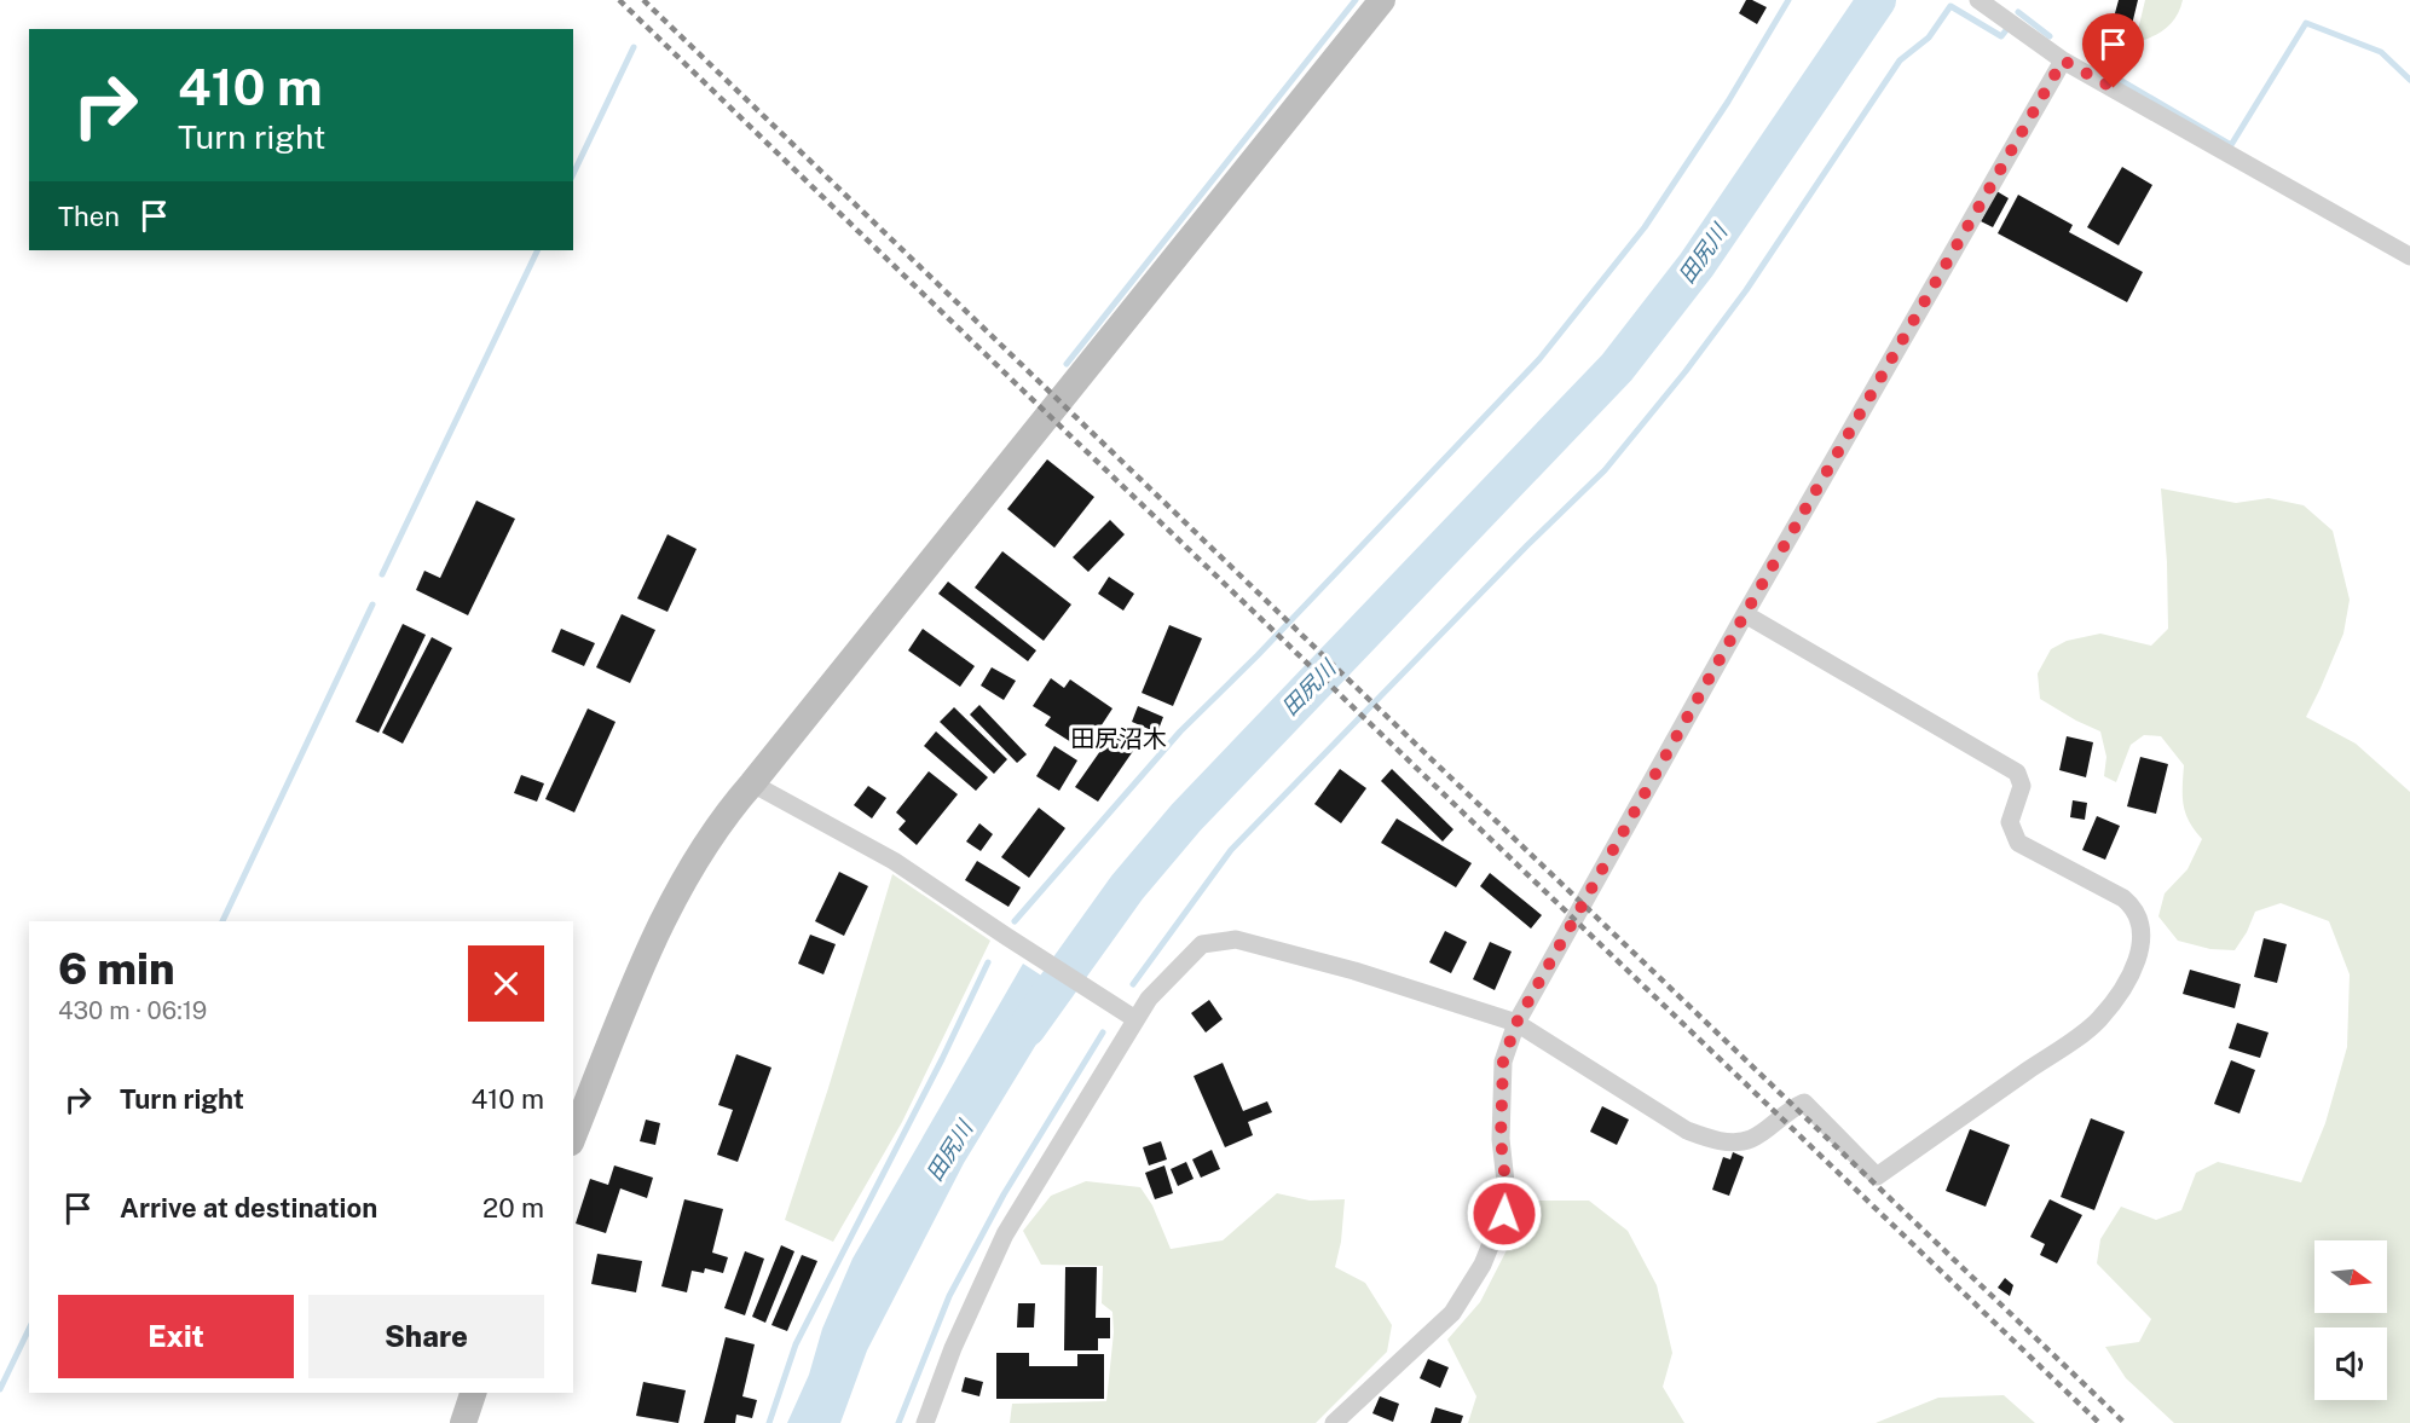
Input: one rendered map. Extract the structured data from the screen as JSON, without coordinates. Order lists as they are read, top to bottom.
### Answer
{
  "districts": ["田尻沼木"],
  "water": ["田尻川"],
  "north": "right",
  "page": {
    "turn": ["410 m", "Turn right"],
    "then": "Then",
    "heading": ["6 min", "430 m · 06:19"],
    "list": [
      {
        "name": "Turn right",
        "value": "410 m"
      },
      {
        "name": "Arrive at destination",
        "value": "20 m"
      }
    ],
    "buttons": ["Exit", "Share"]
  }
}
